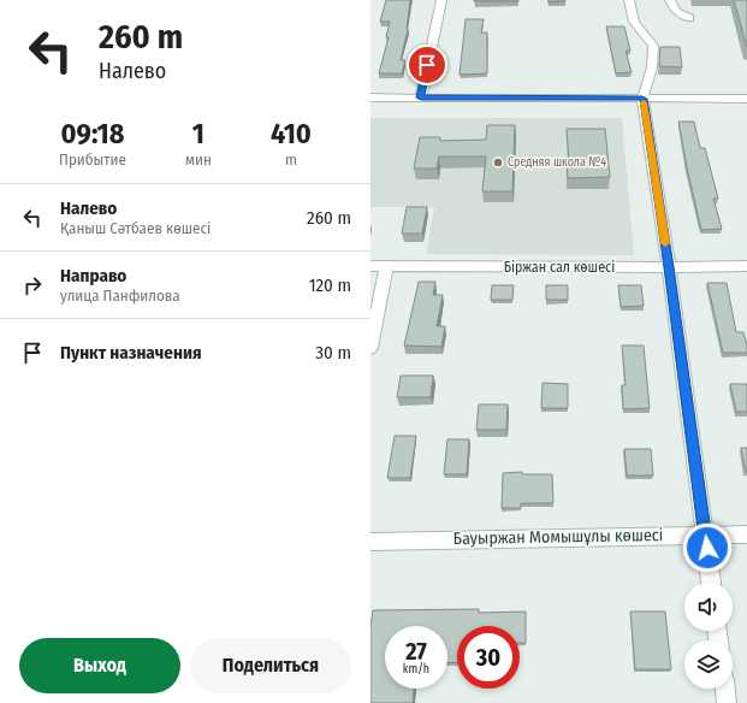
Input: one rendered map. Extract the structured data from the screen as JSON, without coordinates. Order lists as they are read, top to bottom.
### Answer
{
  "streets": {
    "street": ["Біржан сал көшесі", "Бауыржан Момышұлы көшесі"]
  },
  "places": ["Средняя школа №4"],
  "page": {
    "turn": ["260 m", "Налево"],
    "eta": [
      "09:18",
      "Прибытие",
      "1",
      "мин",
      "410",
      "m"
    ],
    "list": [
      {
        "name": "Налево",
        "note": "Қаныш Сәтбаев көшесі",
        "value": "260 m"
      },
      {
        "name": "Направо",
        "note": "улица Панфилова",
        "value": "120 m"
      },
      {
        "name": "Пункт назначения",
        "value": "30 m"
      }
    ],
    "speed": "27 km/h",
    "limit": "30",
    "buttons": ["Выход", "Поделиться"]
  }
}
